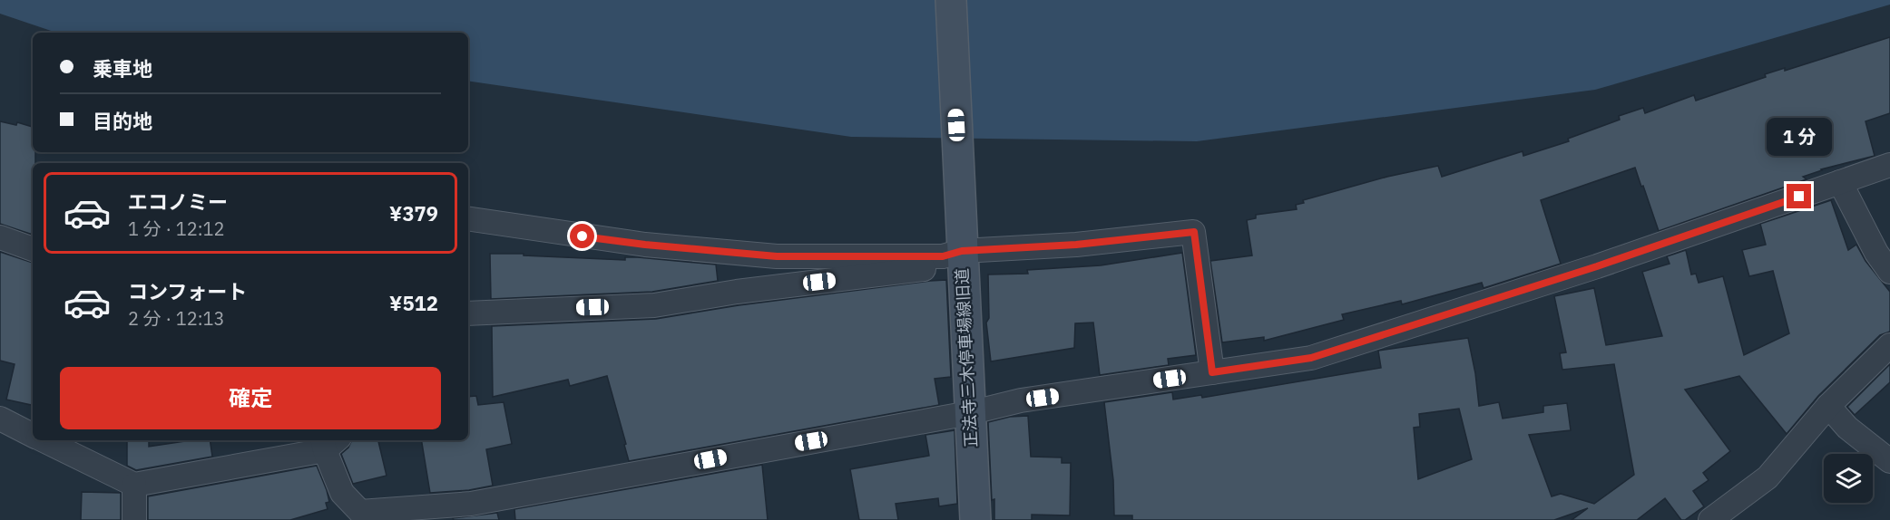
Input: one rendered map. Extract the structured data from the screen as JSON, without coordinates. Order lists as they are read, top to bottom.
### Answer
{
  "streets": {
    "street": ["正法寺三木停車場線旧道"]
  },
  "page": {
    "banner": ["乗車地", "目的地"],
    "bubble": "1 分",
    "list": [
      {
        "name": "エコノミー",
        "note": "1 分 · 12:12",
        "value": "¥379"
      },
      {
        "name": "コンフォート",
        "note": "2 分 · 12:13",
        "value": "¥512"
      }
    ],
    "buttons": "確定"
  }
}
